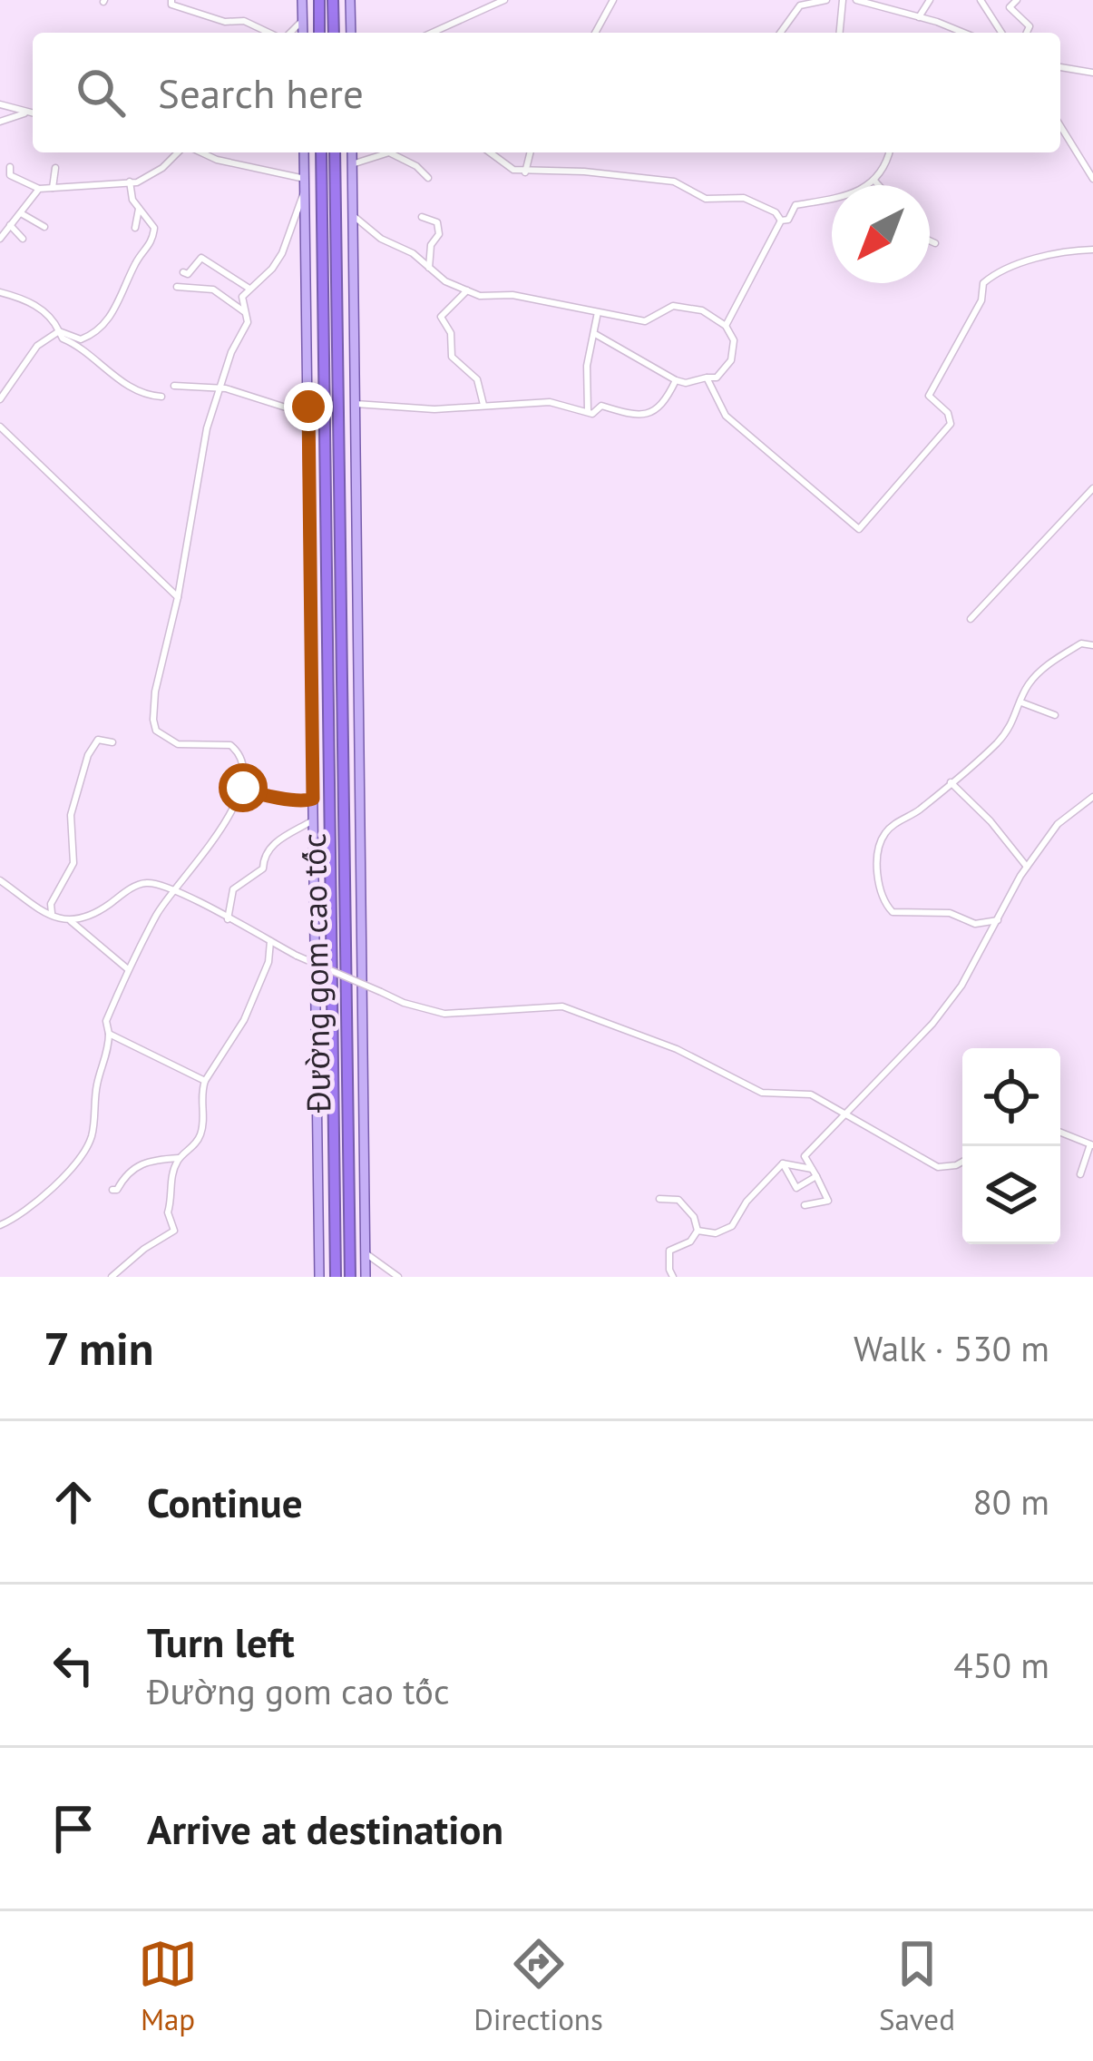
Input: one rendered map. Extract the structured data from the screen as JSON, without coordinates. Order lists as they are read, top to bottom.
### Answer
{
  "streets": {
    "main road": ["Đường gom cao tốc"]
  },
  "north": "bottom left",
  "page": {
    "search": "Search here",
    "heading": ["7 min", "Walk · 530 m"],
    "list": [
      ["Continue", "80 m"],
      ["Turn left", "Đường gom cao tốc", "450 m"],
      "Arrive at destination"
    ],
    "nav": ["Map", "Directions", "Saved"]
  }
}
